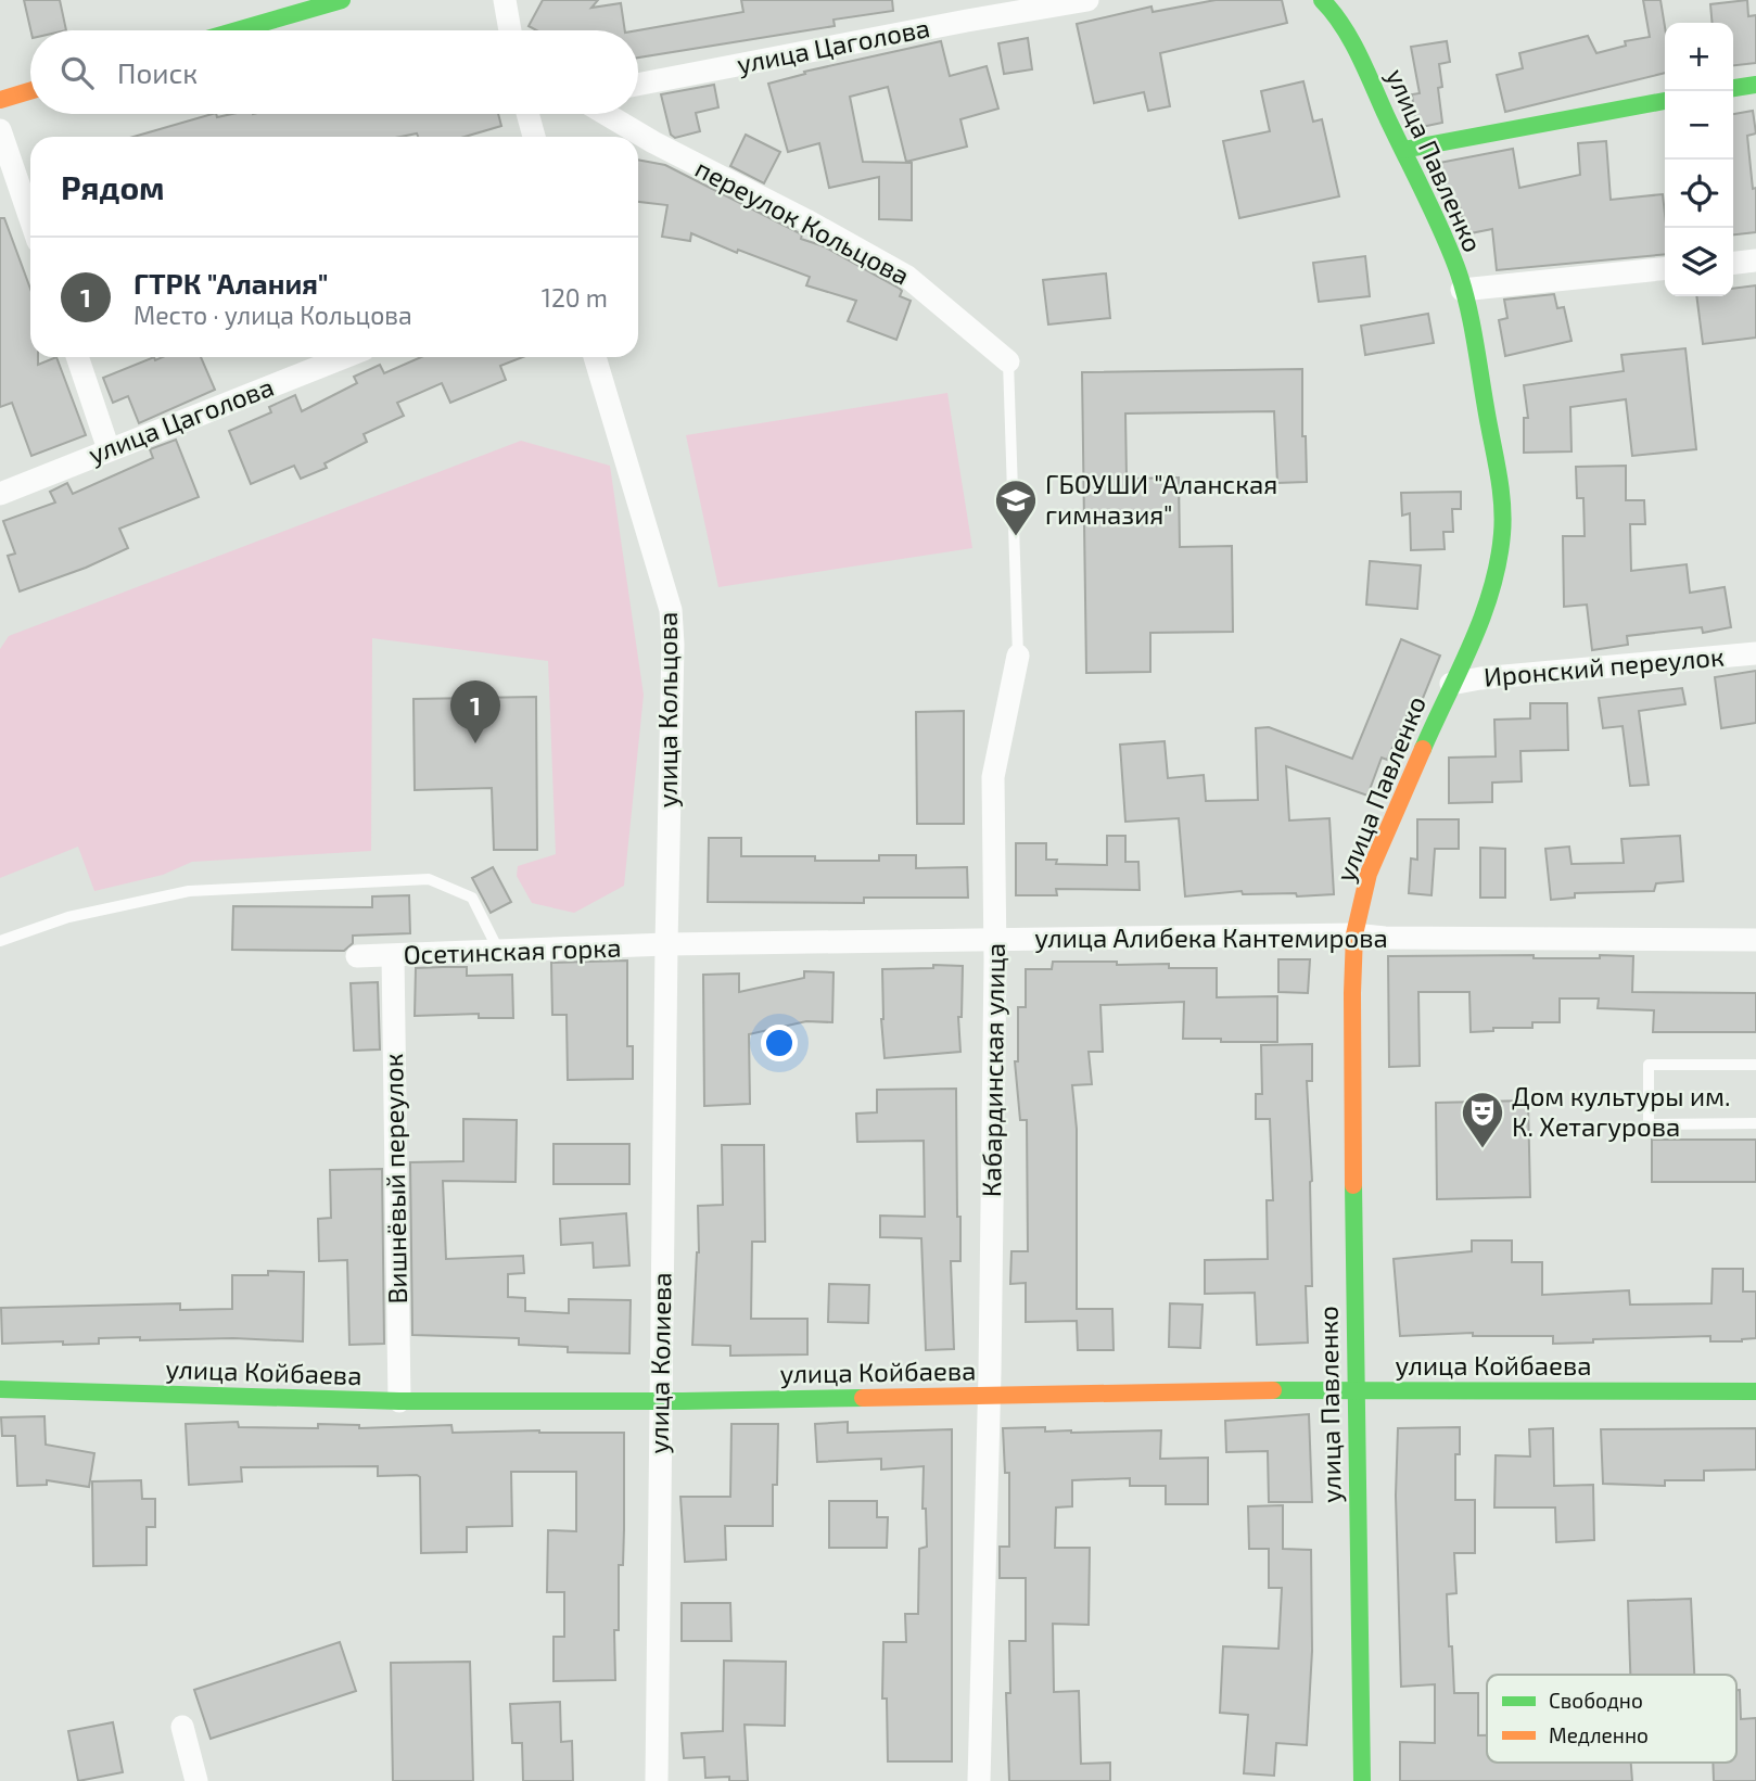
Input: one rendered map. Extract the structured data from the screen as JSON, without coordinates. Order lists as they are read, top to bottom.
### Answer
{
  "streets": {
    "main road": ["улица Павленко", "улица Койбаева"],
    "street": [
      "улица Цаголова",
      "переулок Кольцова",
      "Иронский переулок",
      "улица Кольцова",
      "улица Алибека Кантемирова",
      "Осетинская горка",
      "Кабардинская улица",
      "Вишнёвый переулок",
      "улица Колиева"
    ]
  },
  "crossings": [
    ["улица Павленко", "Иронский переулок"],
    ["улица Павленко", "улица Алибека Кантемирова"],
    ["улица Павленко", "улица Койбаева"],
    ["переулок Кольцова", "Кабардинская улица"],
    ["улица Кольцова", "улица Алибека Кантемирова"],
    ["улица Кольцова", "Осетинская горка"],
    ["улица Кольцова", "улица Колиева"],
    ["улица Алибека Кантемирова", "Осетинская горка"],
    ["улица Алибека Кантемирова", "Кабардинская улица"],
    ["улица Алибека Кантемирова", "улица Колиева"],
    ["Осетинская горка", "Вишнёвый переулок"],
    ["Осетинская горка", "улица Колиева"],
    ["Кабардинская улица", "улица Койбаева"],
    ["Вишнёвый переулок", "улица Койбаева"],
    ["улица Колиева", "улица Койбаева"]
  ],
  "places": {
    "school or university": ["ГБОУШИ \"Аланская гимназия\""],
    "theatre": ["Дом культуры им. К. Хетагурова"]
  },
  "legend": ["Свободно", "Медленно"],
  "page": {
    "map_buttons": ["+", "−"],
    "search": "Поиск",
    "heading": "Рядом",
    "list": [
      {
        "mark": "1",
        "name": "ГТРК \"Алания\"",
        "note": "Место · улица Кольцова",
        "value": "120 m"
      }
    ],
    "pins": "1"
  }
}
